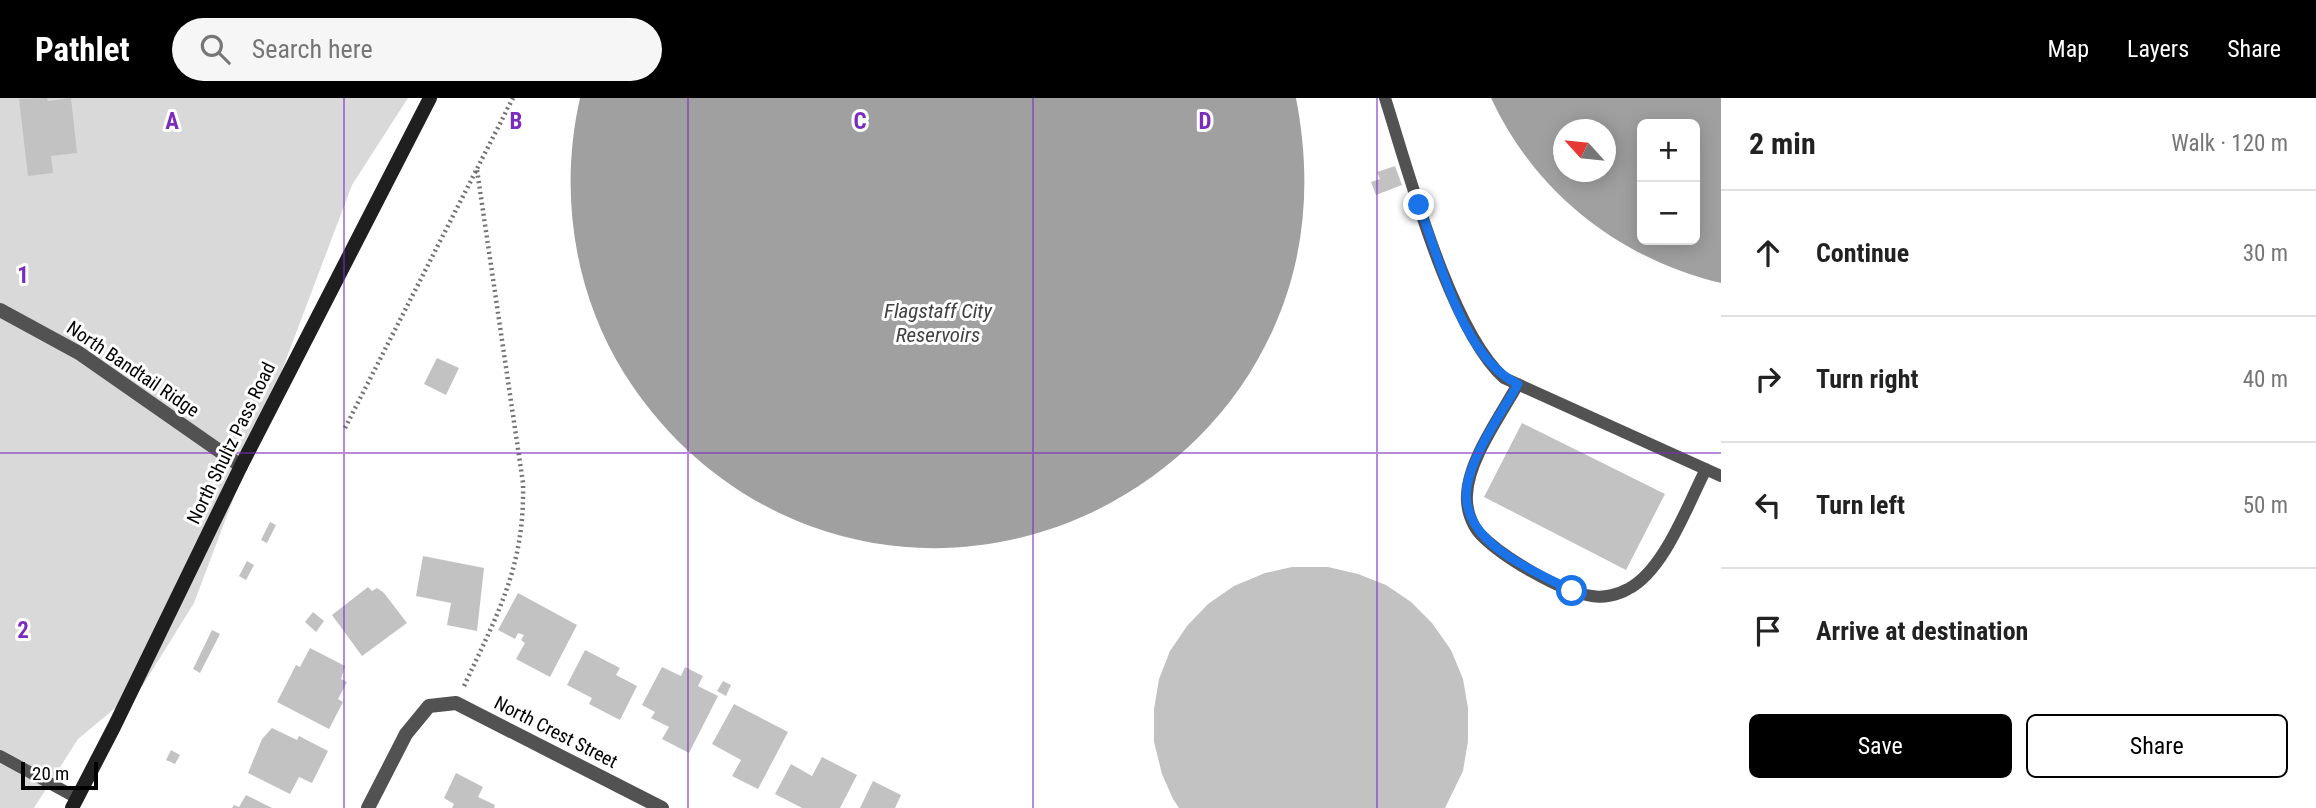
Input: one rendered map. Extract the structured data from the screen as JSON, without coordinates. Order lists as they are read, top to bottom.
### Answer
{
  "streets": {
    "street": ["North Bandtail Ridge", "North Shultz Pass Road", "North Crest Street"]
  },
  "crossings": [
    ["North Bandtail Ridge", "North Shultz Pass Road"]
  ],
  "water": ["Flagstaff City Reservoirs"],
  "scale_bar": "20 m",
  "north": "top left",
  "page": {
    "header": "Pathlet",
    "search": "Search here",
    "nav": ["Map", "Layers", "Share"],
    "heading": ["2 min", "Walk · 120 m"],
    "map_buttons": ["+", "−"],
    "list": [
      ["Continue", "30 m"],
      ["Turn right", "40 m"],
      ["Turn left", "50 m"],
      "Arrive at destination"
    ],
    "buttons": ["Save", "Share"],
    "scale": "20 m"
  },
  "grid": {
    "columns": [
      "A",
      "B",
      "C",
      "D"
    ],
    "rows": ["1", "2"]
  }
}
